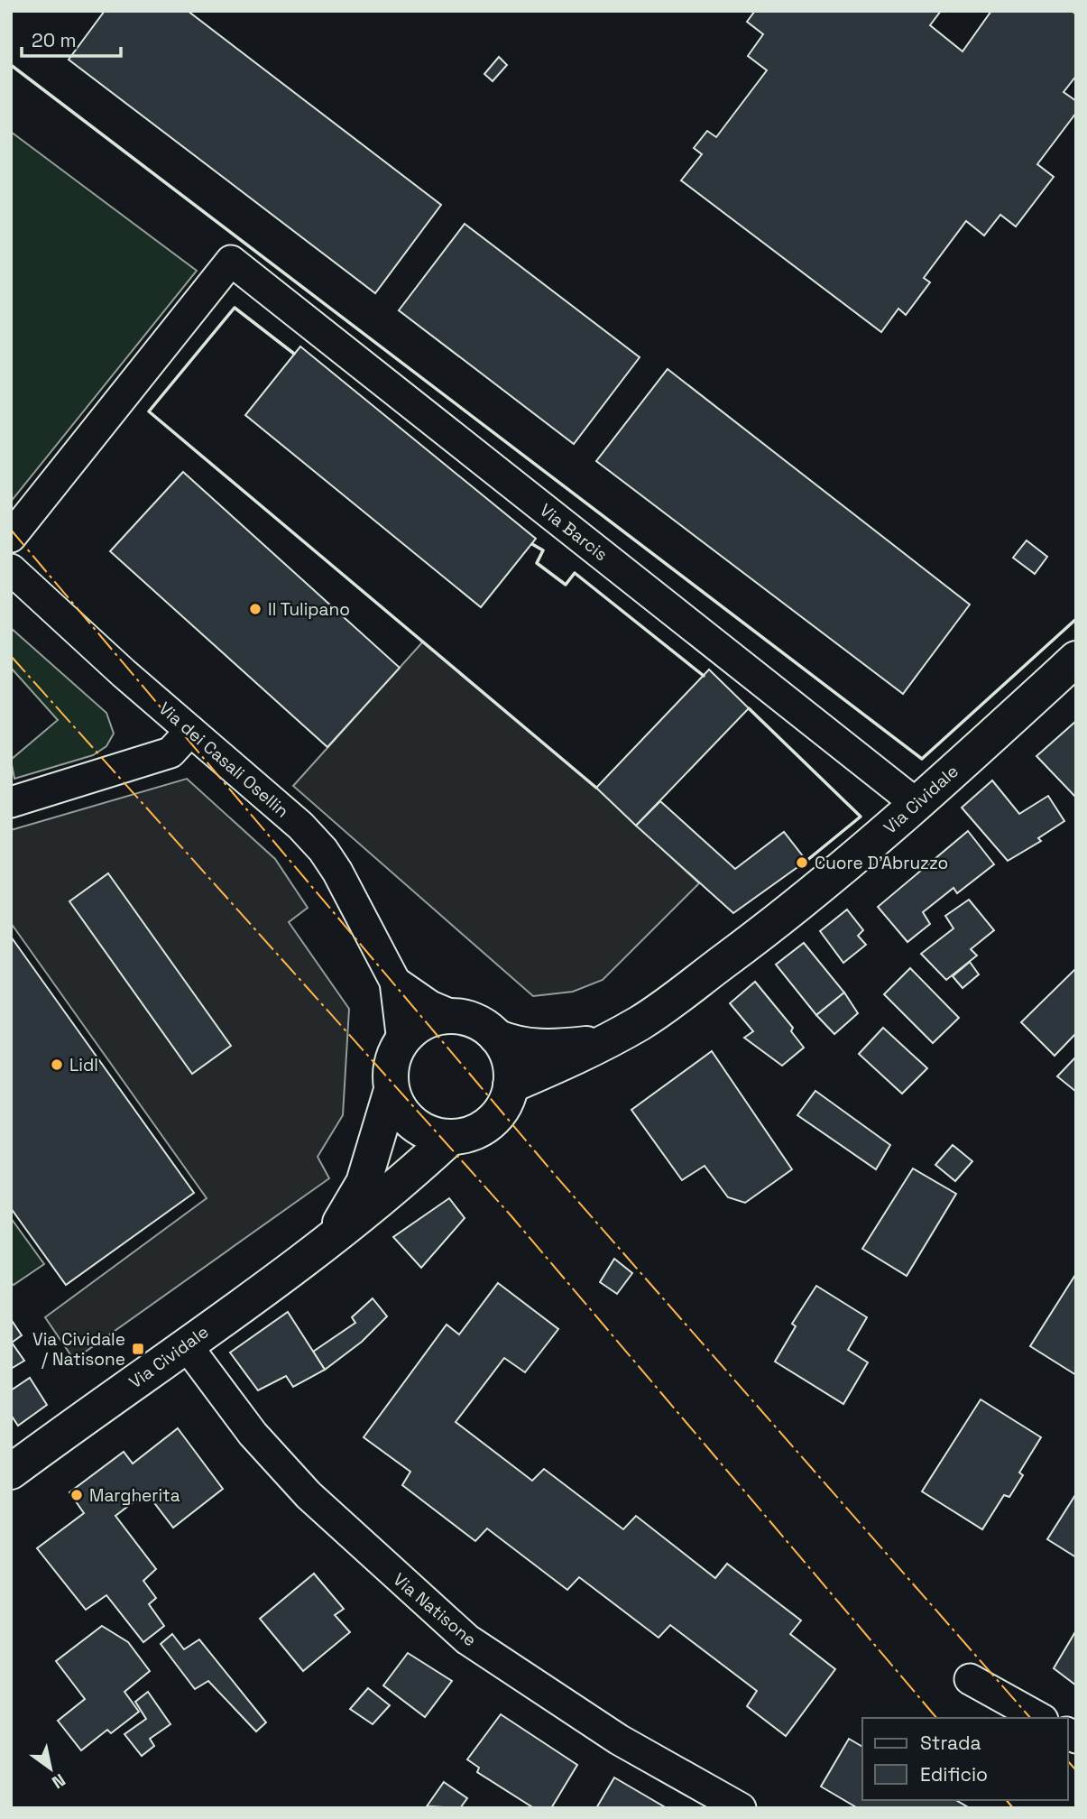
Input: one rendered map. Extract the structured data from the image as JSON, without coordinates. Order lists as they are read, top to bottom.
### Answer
{
  "streets": {
    "main road": ["Via Cividale"],
    "street": ["Via Barcis", "Via dei Casali Osellin", "Via Natisone"]
  },
  "crossings": [
    ["Via Barcis", "Via Cividale"],
    ["Via dei Casali Osellin", "Via Cividale"],
    ["Via Cividale", "Via Natisone"]
  ],
  "places": {
    "other": [
      "Il Tulipano",
      "Cuore D’Abruzzo",
      "Lidl",
      "Margherita"
    ],
    "transit": ["Via Cividale / Natisone"]
  },
  "legend": ["Strada", "Edificio"],
  "scale_bar": "20 m",
  "north": "bottom right"
}
